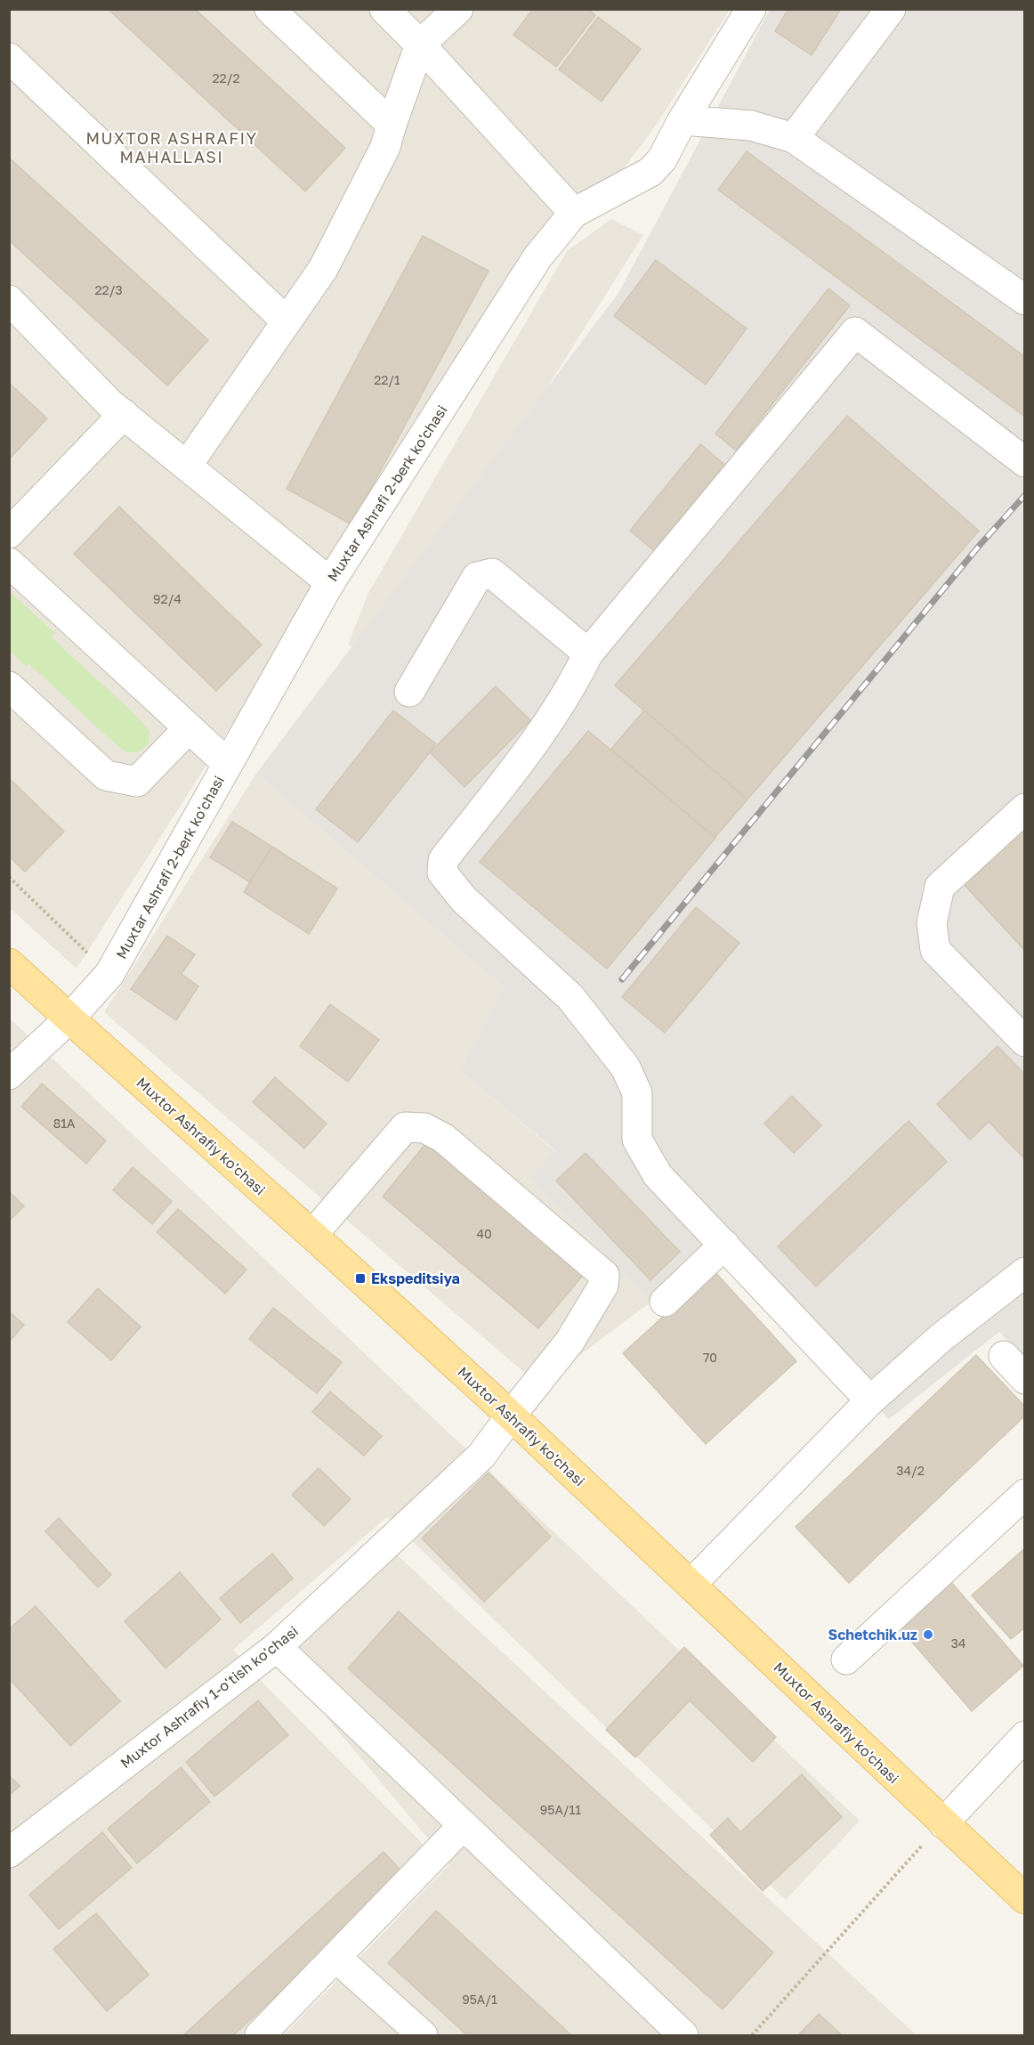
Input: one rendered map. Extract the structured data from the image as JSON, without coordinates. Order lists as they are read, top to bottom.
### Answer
{
  "streets": {
    "main road": ["Muxtor Ashrafiy ko'chasi"],
    "street": ["Muxtar Ashrafi 2-berk ko'chasi", "Muxtor Ashrafiy 1-o'tish ko'chasi"]
  },
  "crossings": [
    ["Muxtar Ashrafi 2-berk ko'chasi", "Muxtor Ashrafiy ko'chasi"],
    ["Muxtor Ashrafiy ko'chasi", "Muxtor Ashrafiy 1-o'tish ko'chasi"]
  ],
  "districts": ["MUXTOR ASHRAFIY MAHALLASI"],
  "places": {
    "transit": ["Ekspeditsiya"],
    "other": ["Schetchik.uz"]
  },
  "house_numbers": [
    "22/2",
    "22/3",
    "22/1",
    "92/4",
    "81А",
    "40",
    "70",
    "34/2",
    "34",
    "95A/11",
    "95A/1"
  ]
}
